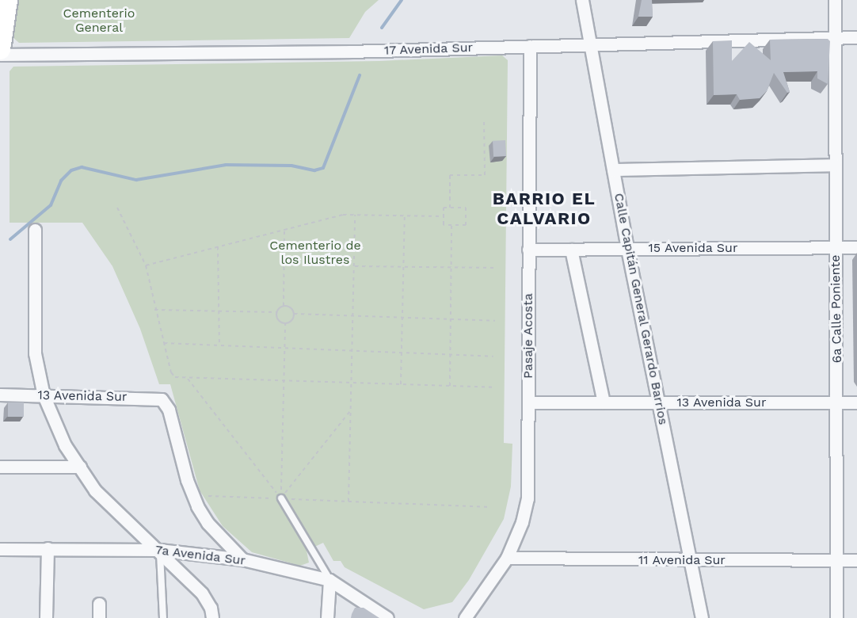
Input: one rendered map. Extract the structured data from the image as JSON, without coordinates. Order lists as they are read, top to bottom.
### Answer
{
  "streets": {
    "street": [
      "17 Avenida Sur",
      "15 Avenida Sur",
      "Calle Capitán General Gerardo Barrios",
      "6a Calle Poniente",
      "Pasaje Acosta",
      "13 Avenida Sur",
      "7a Avenida Sur",
      "11 Avenida Sur"
    ]
  },
  "crossings": [
    ["17 Avenida Sur", "Calle Capitán General Gerardo Barrios"],
    ["17 Avenida Sur", "6a Calle Poniente"],
    ["17 Avenida Sur", "Pasaje Acosta"],
    ["15 Avenida Sur", "Calle Capitán General Gerardo Barrios"],
    ["15 Avenida Sur", "6a Calle Poniente"],
    ["15 Avenida Sur", "Pasaje Acosta"],
    ["Calle Capitán General Gerardo Barrios", "13 Avenida Sur"],
    ["Calle Capitán General Gerardo Barrios", "11 Avenida Sur"],
    ["6a Calle Poniente", "13 Avenida Sur"],
    ["6a Calle Poniente", "11 Avenida Sur"],
    ["Pasaje Acosta", "13 Avenida Sur"],
    ["Pasaje Acosta", "11 Avenida Sur"],
    ["13 Avenida Sur", "7a Avenida Sur"]
  ],
  "districts": ["BARRIO EL CALVARIO"],
  "parks": ["Cementerio General", "Cementerio de los Ilustres"]
}
